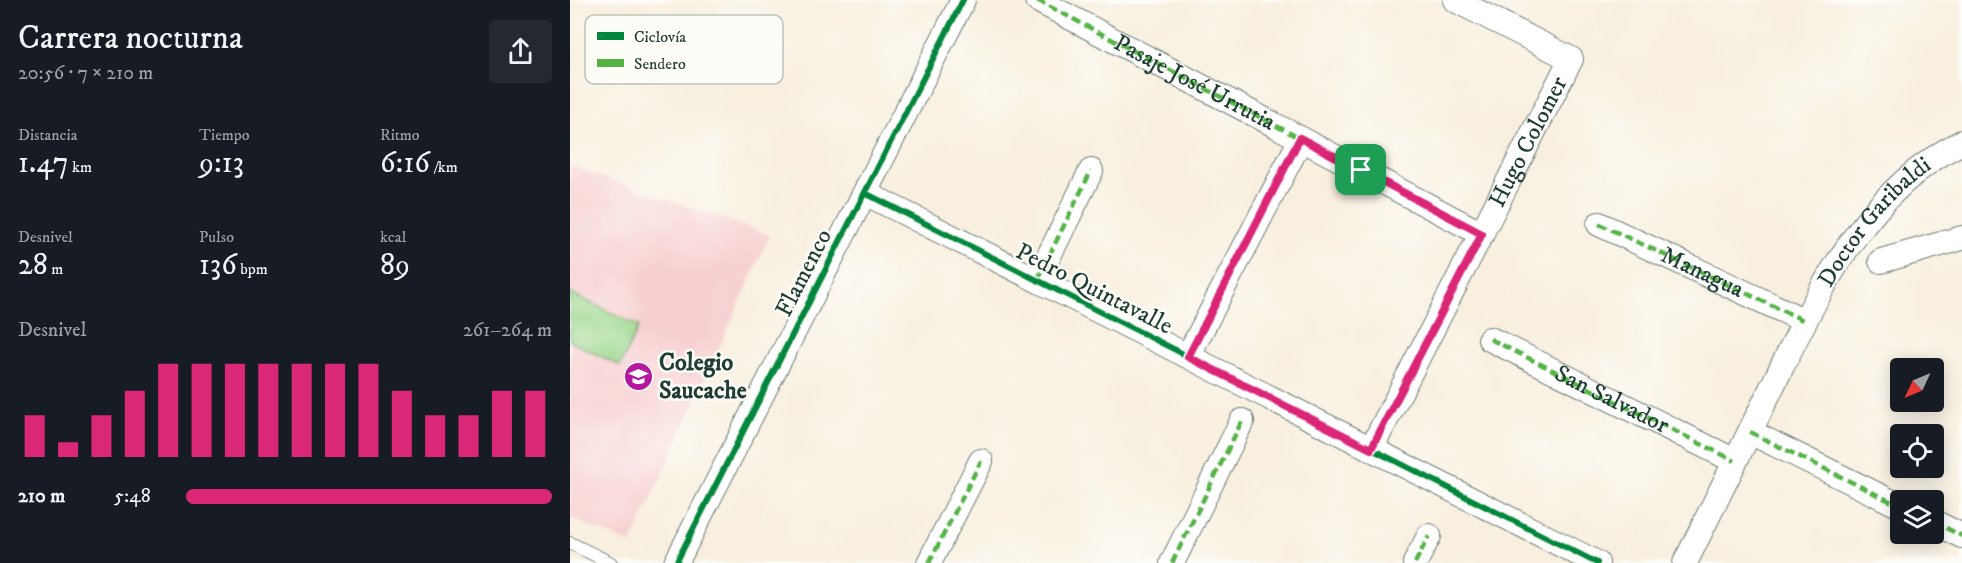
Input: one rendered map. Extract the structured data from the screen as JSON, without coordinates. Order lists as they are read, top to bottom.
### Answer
{
  "streets": {
    "street": [
      "Pasaje José Urrutia",
      "Hugo Colomer",
      "Doctor Garibaldi",
      "Flamenco",
      "Managua",
      "Pedro Quintavalle",
      "San Salvador"
    ]
  },
  "crossings": [
    ["Pasaje José Urrutia", "Hugo Colomer"],
    ["Hugo Colomer", "Pedro Quintavalle"],
    ["Doctor Garibaldi", "Managua"],
    ["Doctor Garibaldi", "San Salvador"],
    ["Flamenco", "Pedro Quintavalle"]
  ],
  "places": {
    "school or university": ["Colegio Saucache"]
  },
  "legend": ["Ciclovía", "Sendero"],
  "north": "bottom left",
  "page": {
    "heading": ["Carrera nocturna", "20:56 · 7 × 210 m"],
    "stats": [
      ["Distancia", "1.47 km"],
      ["Tiempo", "9:13"],
      ["Ritmo", "6:16 /km"],
      ["Desnivel", "28 m"],
      ["Pulso", "136 bpm"],
      ["kcal", "89"]
    ],
    "chart": ["Desnivel", "261–264 m"],
    "list": [
      {
        "name": "210 m",
        "note": "5:48"
      }
    ]
  }
}
